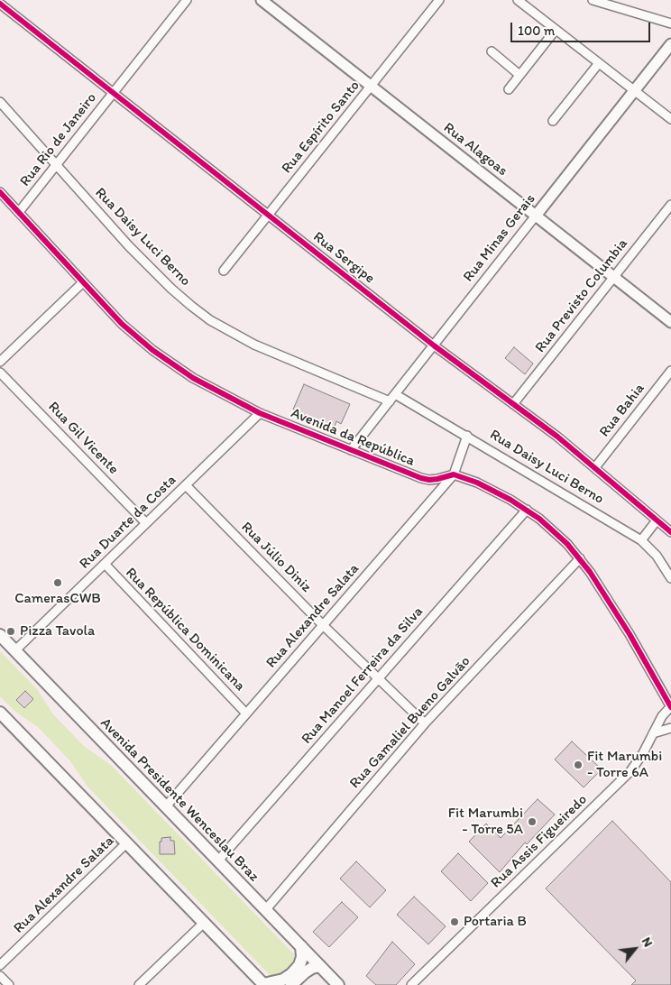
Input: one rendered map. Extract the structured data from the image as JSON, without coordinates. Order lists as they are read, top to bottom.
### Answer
{
  "streets": {
    "main road": ["Avenida Presidente Wenceslau Braz"],
    "street": [
      "Rua Espírito Santo",
      "Rua Rio de Janeiro",
      "Rua Alagoas",
      "Rua Daisy Luci Berno",
      "Rua Minas Gerais",
      "Rua Sergipe",
      "Rua Previsto Columbia",
      "Rua Bahia",
      "Avenida da República",
      "Rua Gil Vicente",
      "Rua Duarte da Costa",
      "Rua Júlio Diniz",
      "Rua Alexandre Salata",
      "Rua República Dominicana",
      "Rua Manoel Ferreira da Silva",
      "Rua Gamaliel Bueno Galvão",
      "Rua Assis Figueiredo"
    ]
  },
  "crossings": [
    ["Rua Espírito Santo", "Rua Alagoas"],
    ["Rua Espírito Santo", "Rua Sergipe"],
    ["Rua Rio de Janeiro", "Rua Daisy Luci Berno"],
    ["Rua Rio de Janeiro", "Rua Sergipe"],
    ["Rua Rio de Janeiro", "Avenida da República"],
    ["Rua Alagoas", "Rua Minas Gerais"],
    ["Rua Alagoas", "Rua Previsto Columbia"],
    ["Rua Daisy Luci Berno", "Rua Minas Gerais"],
    ["Rua Daisy Luci Berno", "Rua Alexandre Salata"],
    ["Rua Minas Gerais", "Rua Sergipe"],
    ["Rua Minas Gerais", "Avenida da República"],
    ["Rua Sergipe", "Rua Previsto Columbia"],
    ["Rua Sergipe", "Rua Bahia"],
    ["Avenida da República", "Rua Duarte da Costa"],
    ["Avenida da República", "Rua Alexandre Salata"],
    ["Rua Gil Vicente", "Rua Duarte da Costa"],
    ["Rua Duarte da Costa", "Rua Júlio Diniz"],
    ["Rua Duarte da Costa", "Rua República Dominicana"],
    ["Rua Duarte da Costa", "Avenida Presidente Wenceslau Braz"],
    ["Rua Júlio Diniz", "Rua Alexandre Salata"],
    ["Rua Júlio Diniz", "Rua Manoel Ferreira da Silva"],
    ["Rua Júlio Diniz", "Rua Gamaliel Bueno Galvão"],
    ["Rua Alexandre Salata", "Rua República Dominicana"],
    ["Rua Alexandre Salata", "Avenida Presidente Wenceslau Braz"],
    ["Rua Manoel Ferreira da Silva", "Avenida Presidente Wenceslau Braz"],
    ["Rua Gamaliel Bueno Galvão", "Avenida Presidente Wenceslau Braz"]
  ],
  "places": [
    "CamerasCWB",
    "Pizza Tavola",
    "Fit Marumbi - Torre 6A",
    "Fit Marumbi - Torre 5A",
    "Portaria B"
  ],
  "scale_bar": "100 m",
  "north": "top right"
}
